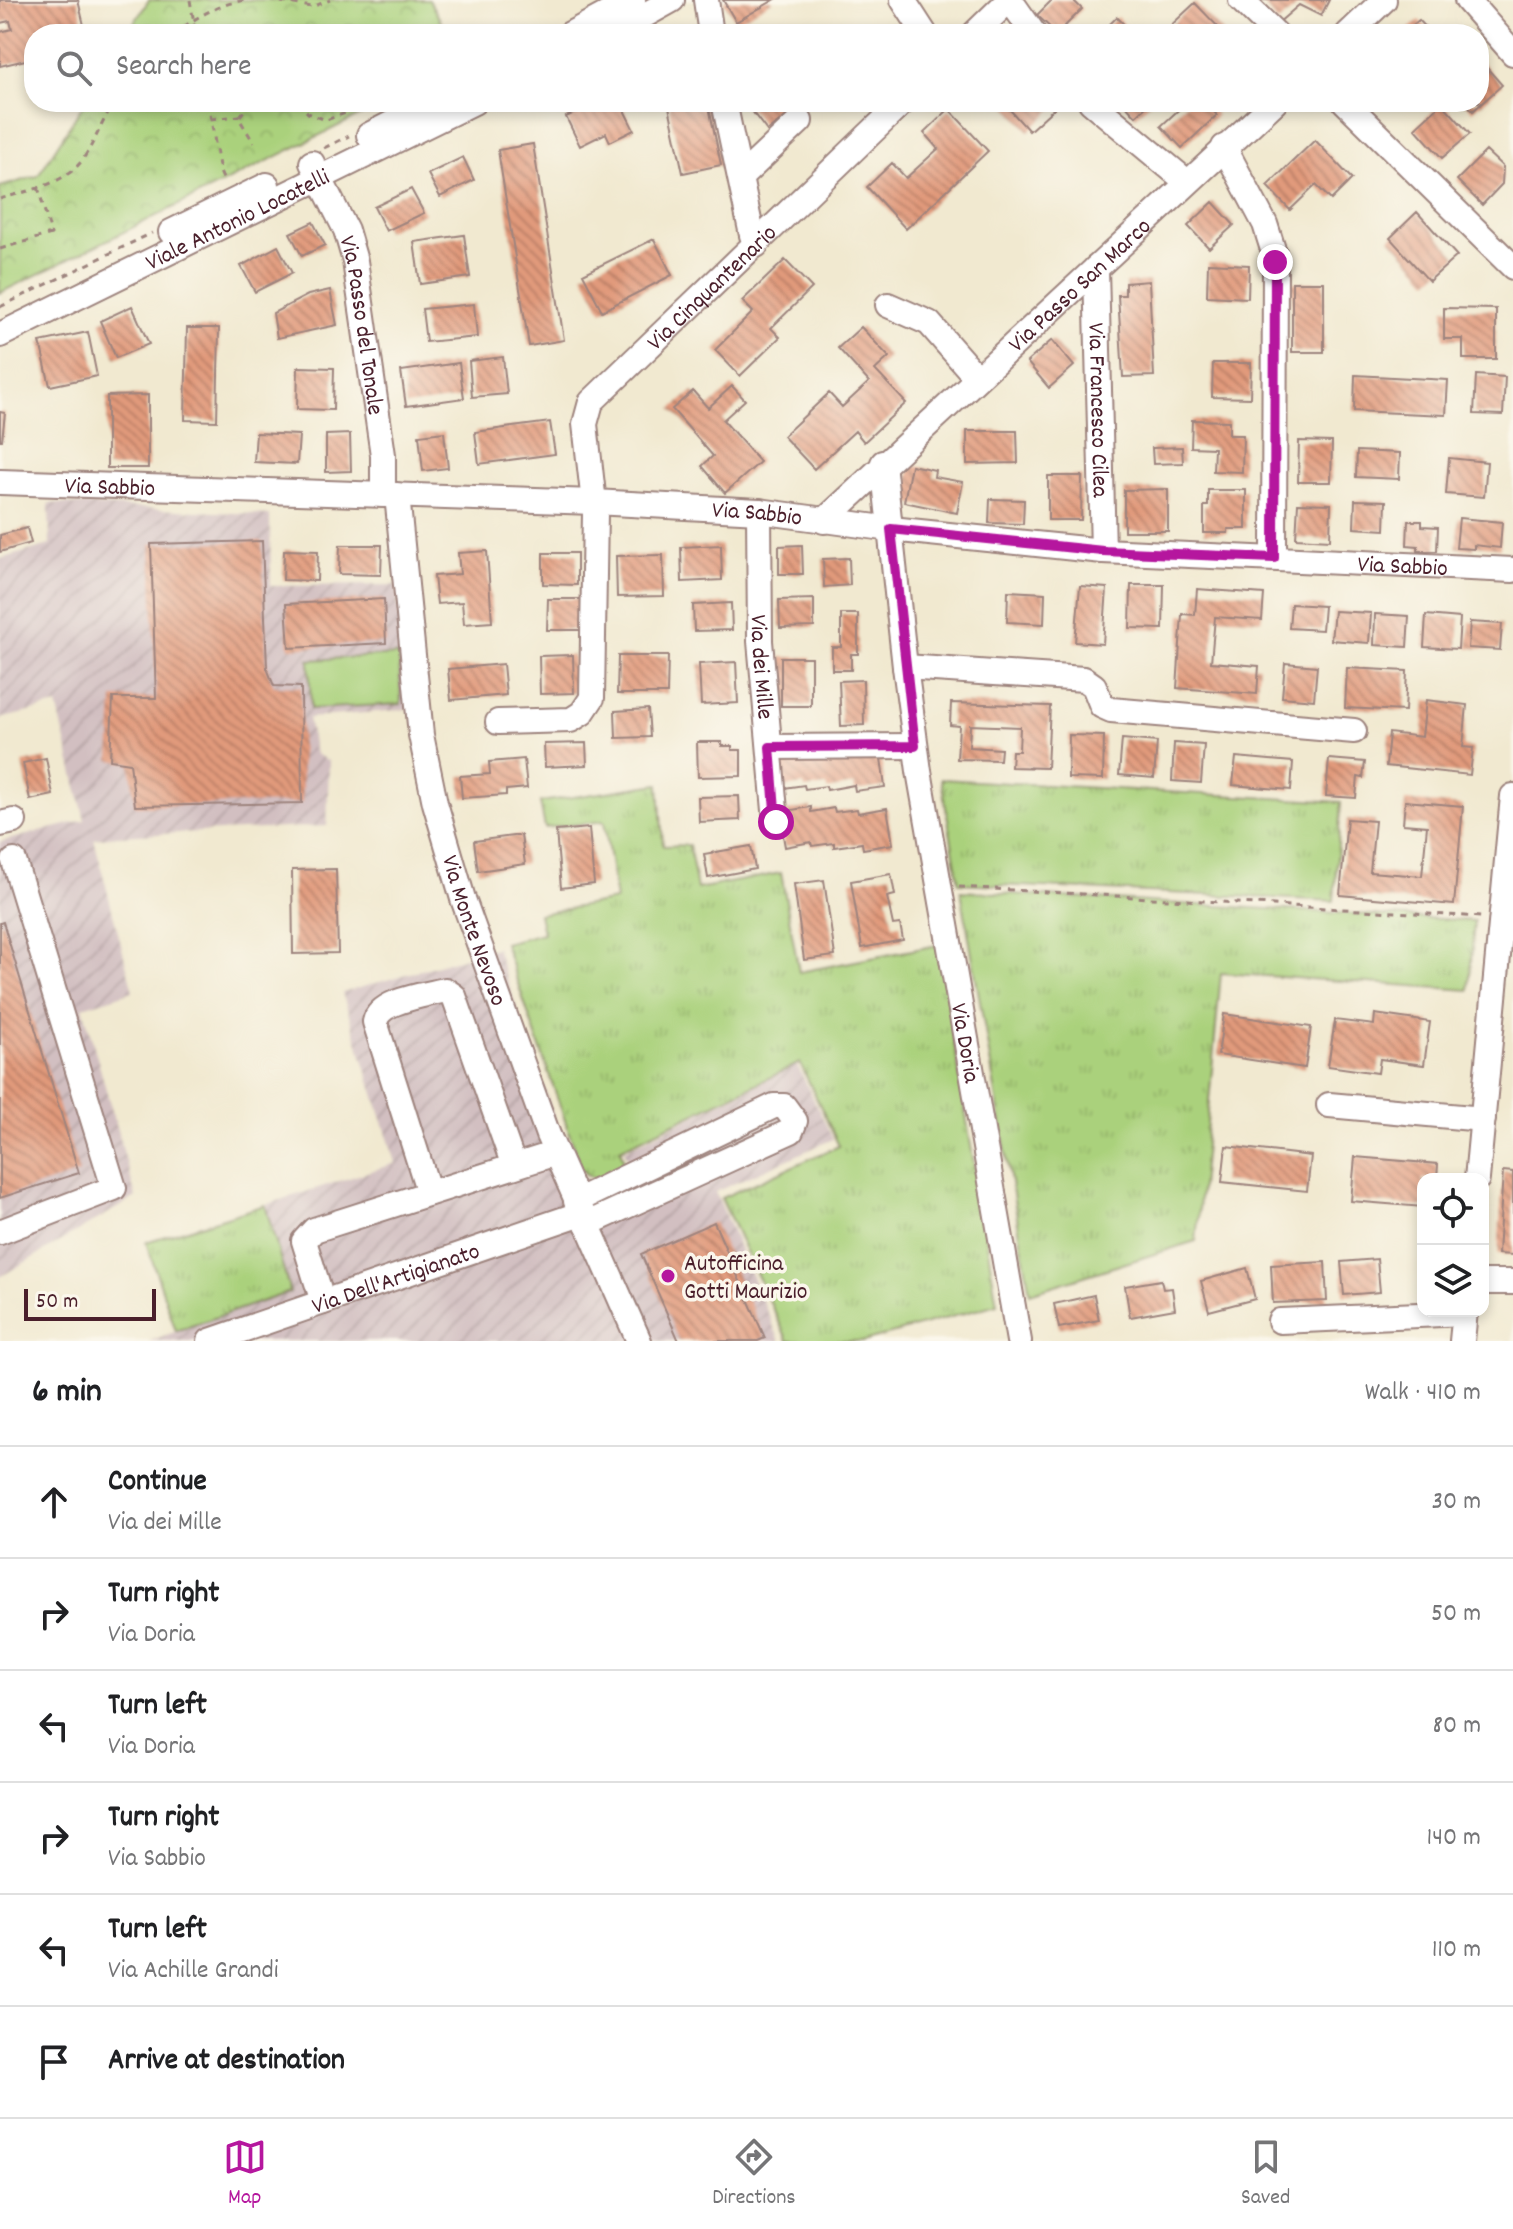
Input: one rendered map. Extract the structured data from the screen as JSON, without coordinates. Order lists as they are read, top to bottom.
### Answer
{
  "streets": {
    "street": [
      "Viale Antonio Locatelli",
      "Via Passo San Marco",
      "Via Cinquantenario",
      "Via Passo del Tonale",
      "Via Francesco Cilea",
      "Via Sabbio",
      "Via dei Mille",
      "Via Monte Nevoso",
      "Via Doria",
      "Via Dell'Artigianato"
    ]
  },
  "crossings": [
    ["Viale Antonio Locatelli", "Via Passo del Tonale"],
    ["Via Passo San Marco", "Via Francesco Cilea"],
    ["Via Passo San Marco", "Via Sabbio"],
    ["Via Cinquantenario", "Via Sabbio"],
    ["Via Passo del Tonale", "Via Sabbio"],
    ["Via Passo del Tonale", "Via Monte Nevoso"],
    ["Via Francesco Cilea", "Via Sabbio"],
    ["Via Sabbio", "Via dei Mille"],
    ["Via Sabbio", "Via Monte Nevoso"],
    ["Via Sabbio", "Via Doria"],
    ["Via Monte Nevoso", "Via Dell'Artigianato"]
  ],
  "places": ["Autofficina Gotti Maurizio"],
  "scale_bar": "50 m",
  "page": {
    "search": "Search here",
    "scale": "50 m",
    "heading": ["6 min", "Walk · 410 m"],
    "list": [
      ["Continue", "Via dei Mille", "30 m"],
      ["Turn right", "Via Doria", "50 m"],
      ["Turn left", "Via Doria", "80 m"],
      ["Turn right", "Via Sabbio", "140 m"],
      ["Turn left", "Via Achille Grandi", "110 m"],
      "Arrive at destination"
    ],
    "nav": ["Map", "Directions", "Saved"]
  }
}
